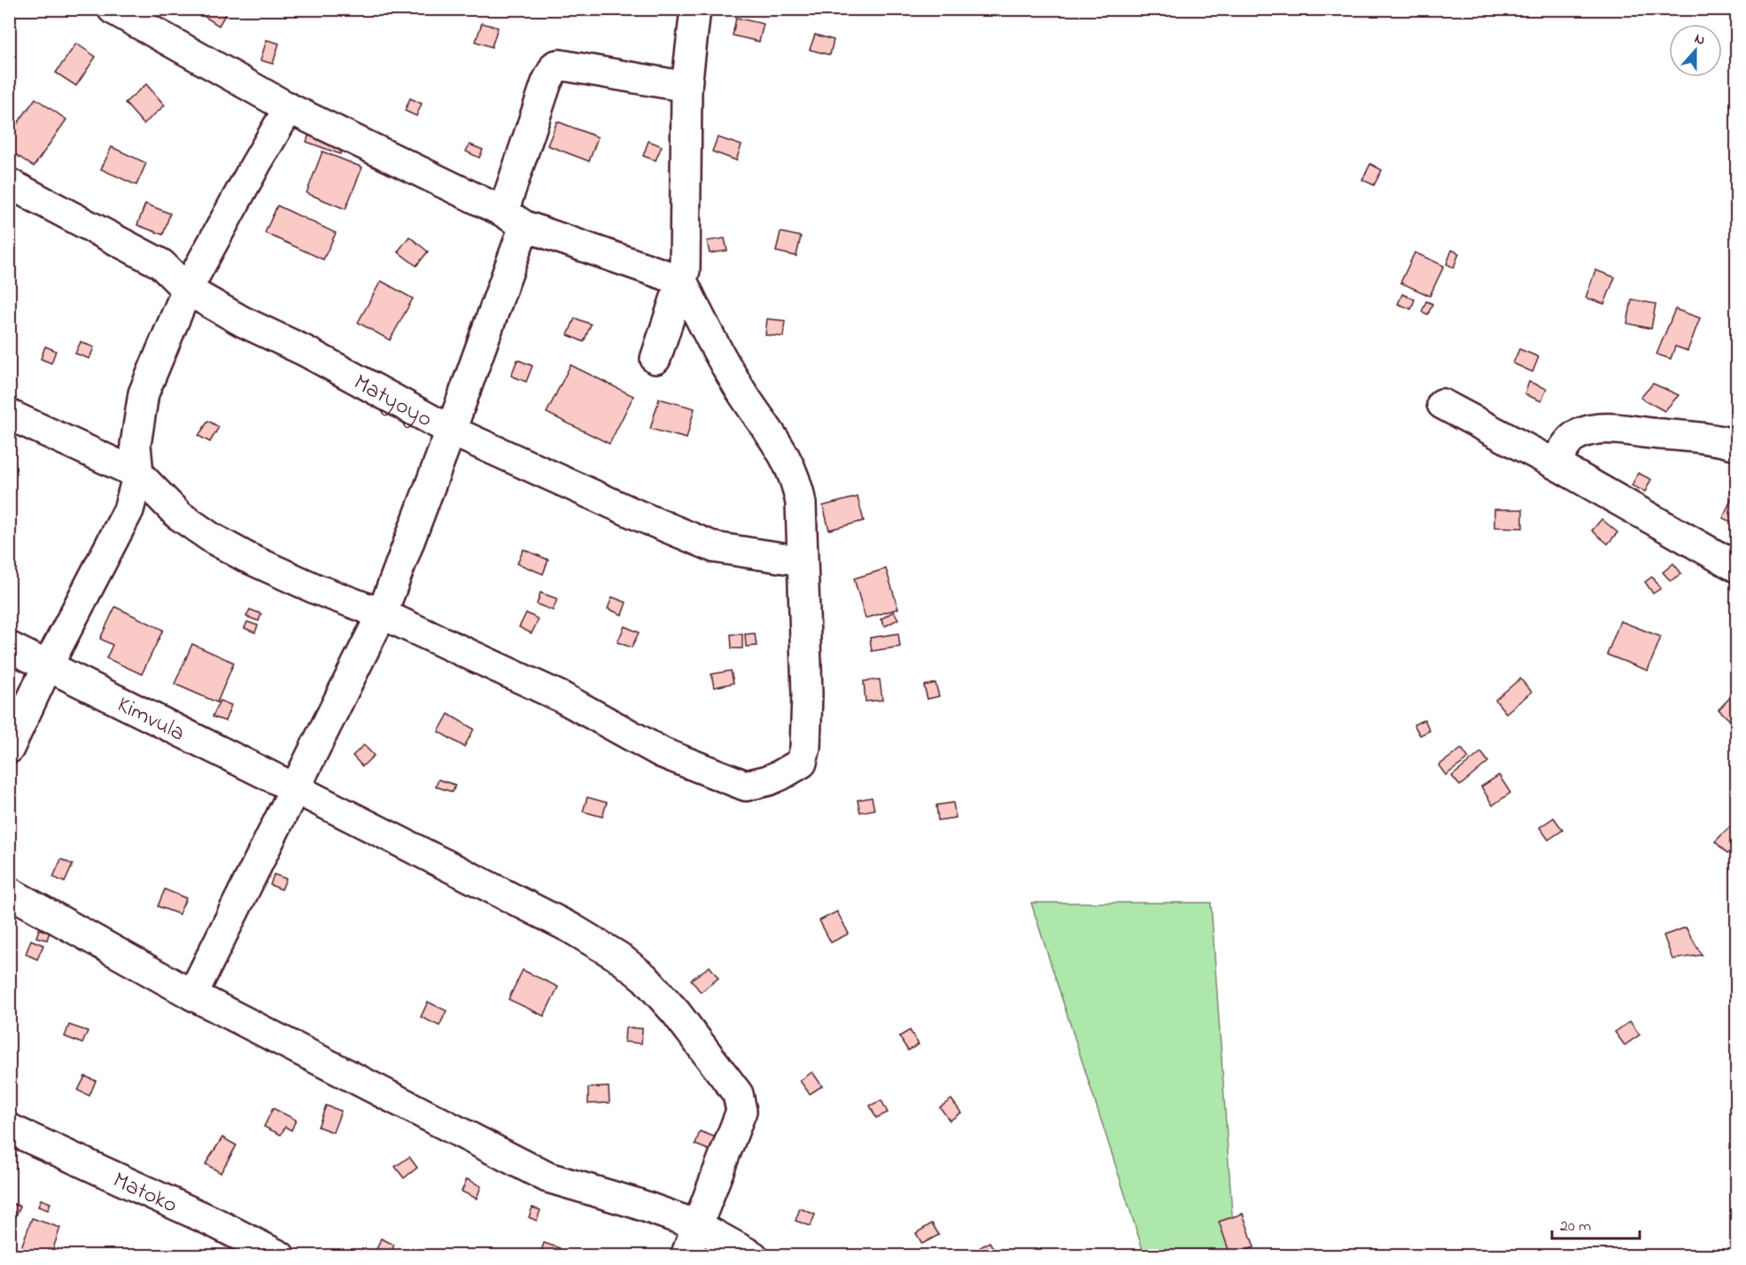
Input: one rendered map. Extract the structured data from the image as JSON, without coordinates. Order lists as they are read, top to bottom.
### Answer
{
  "streets": {
    "street": ["Matyoyo", "Kimvula", "Matoko"]
  },
  "scale_bar": "20 m",
  "north": "top"
}
